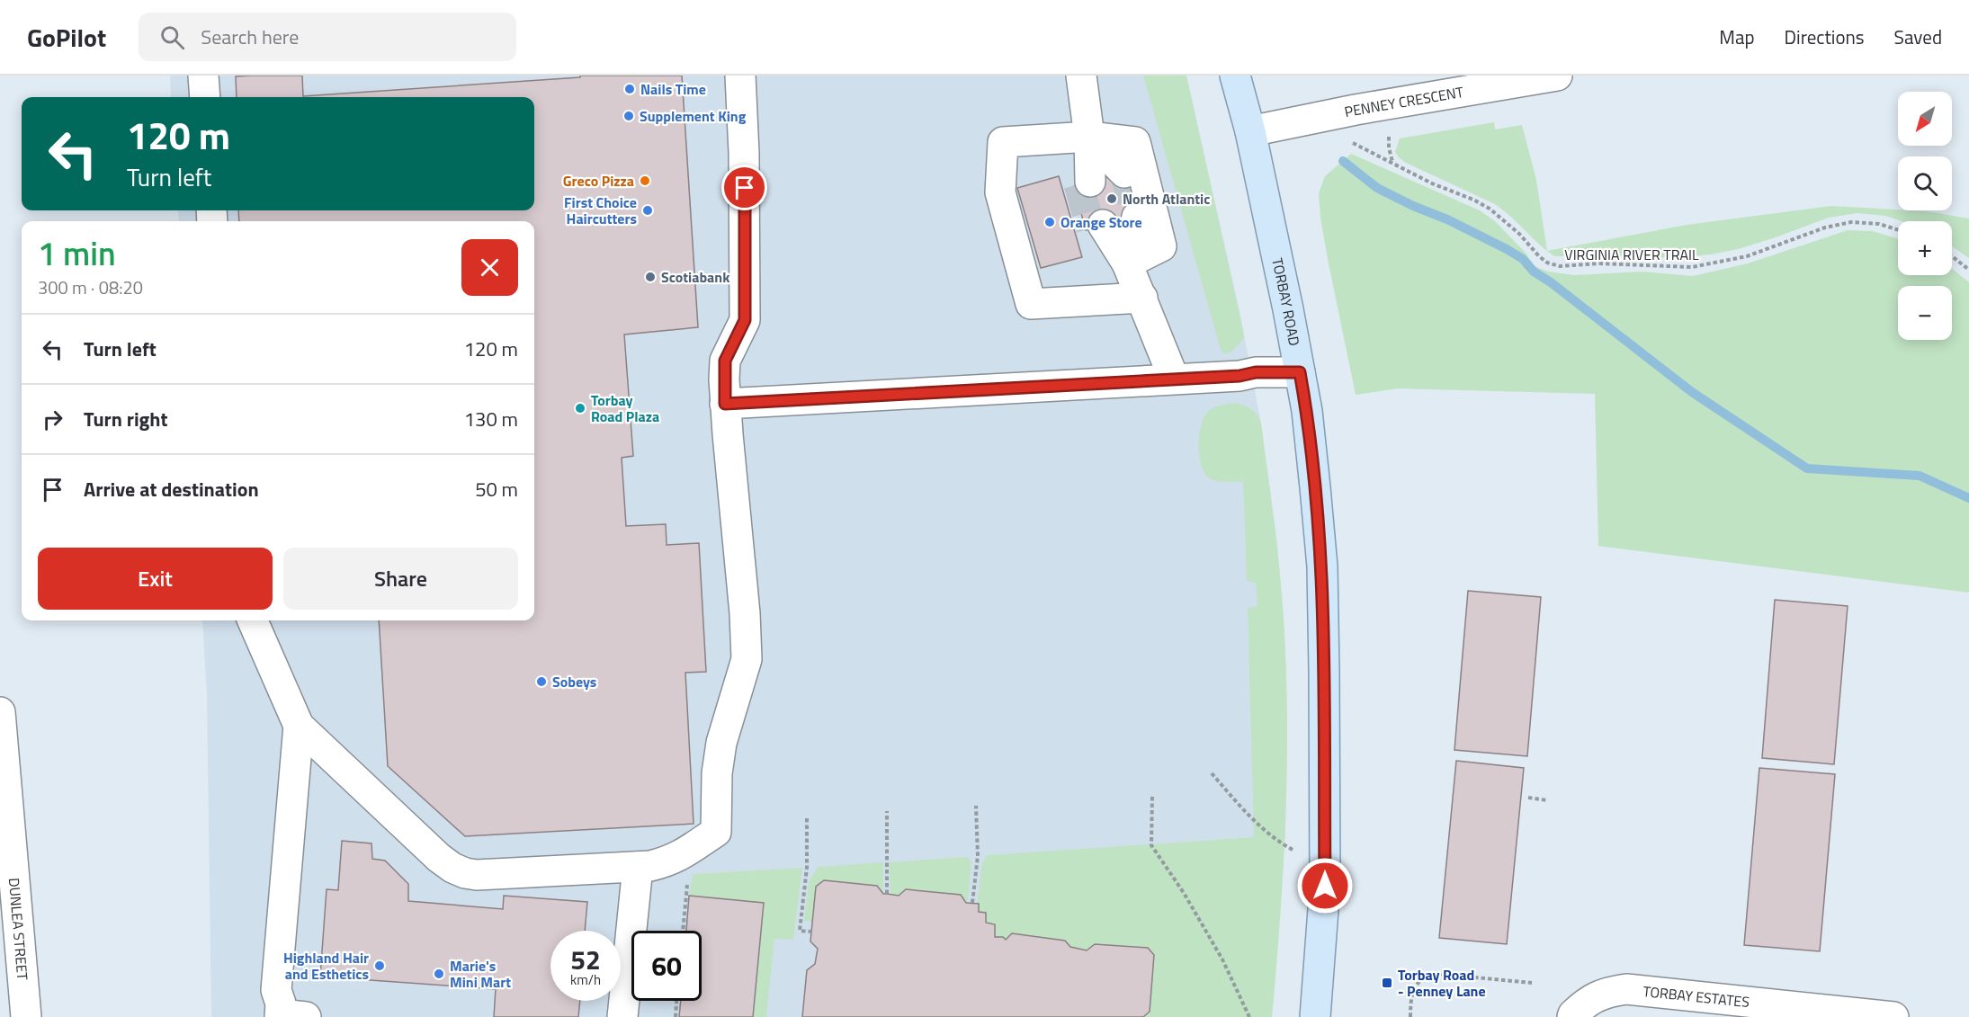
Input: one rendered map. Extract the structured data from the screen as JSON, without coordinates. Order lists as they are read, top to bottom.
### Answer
{
  "streets": {
    "main road": ["TORBAY ROAD"],
    "street": ["PENNEY CRESCENT", "DUNLEA STREET", "TORBAY ESTATES"],
    "path": ["VIRGINIA RIVER TRAIL"]
  },
  "crossings": [
    ["PENNEY CRESCENT", "TORBAY ROAD"]
  ],
  "places": {
    "other": [
      "Nails Time",
      "Supplement King",
      "Greco Pizza",
      "North Atlantic",
      "First Choice Haircutters",
      "Orange Store",
      "Scotiabank",
      "Torbay Road Plaza",
      "Sobeys",
      "Highland Hair and Esthetics",
      "Marie's Mini Mart"
    ],
    "transit": ["Torbay Road - Penney Lane"]
  },
  "north": "bottom left",
  "page": {
    "header": "GoPilot",
    "search": "Search here",
    "nav": ["Map", "Directions", "Saved"],
    "map_buttons": ["+", "−"],
    "turn": ["120 m", "Turn left"],
    "heading": ["1 min", "300 m · 08:20"],
    "list": [
      {
        "name": "Turn left",
        "value": "120 m"
      },
      {
        "name": "Turn right",
        "value": "130 m"
      },
      {
        "name": "Arrive at destination",
        "value": "50 m"
      }
    ],
    "buttons": ["Exit", "Share"],
    "speed": "52 km/h",
    "limit": "60"
  }
}
